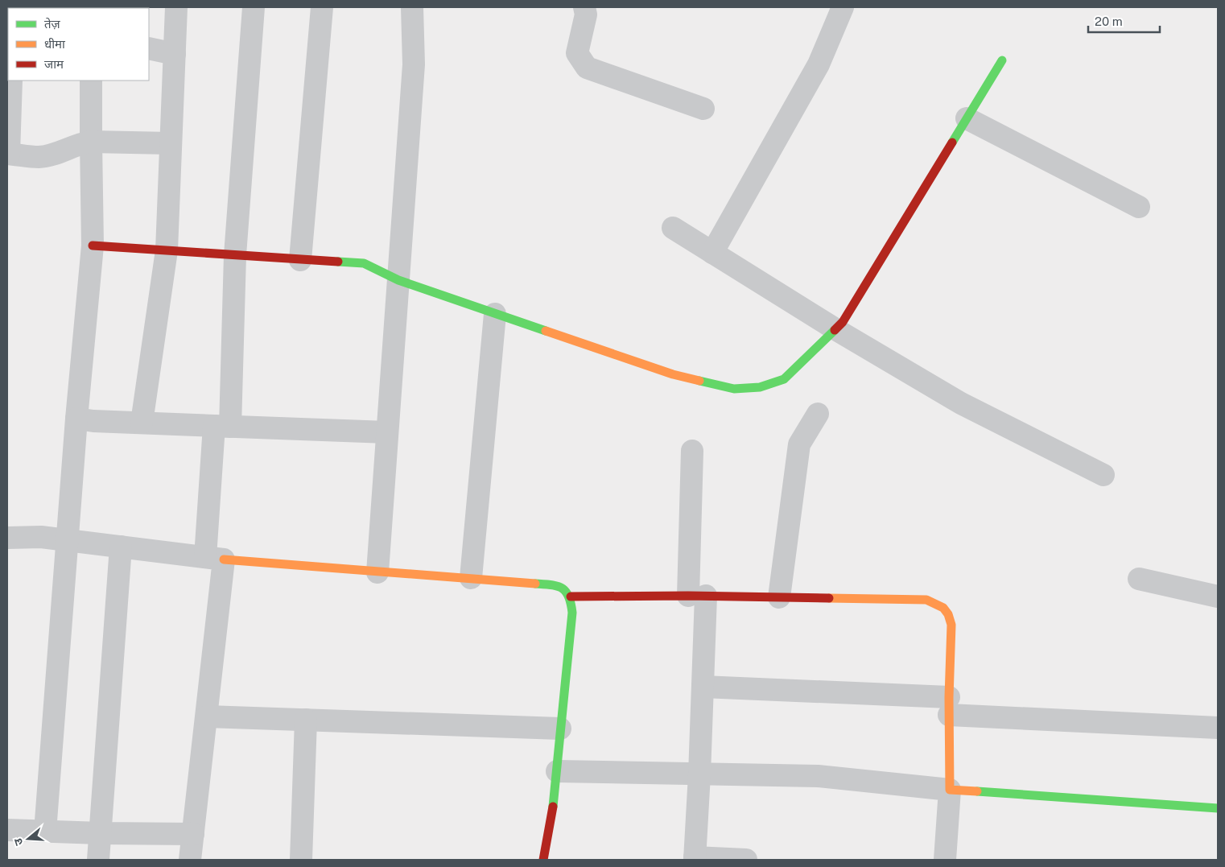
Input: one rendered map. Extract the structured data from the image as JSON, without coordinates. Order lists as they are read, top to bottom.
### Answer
{
  "legend": ["तेज़", "धीमा", "जाम"],
  "scale_bar": "20 m",
  "north": "left"
}
